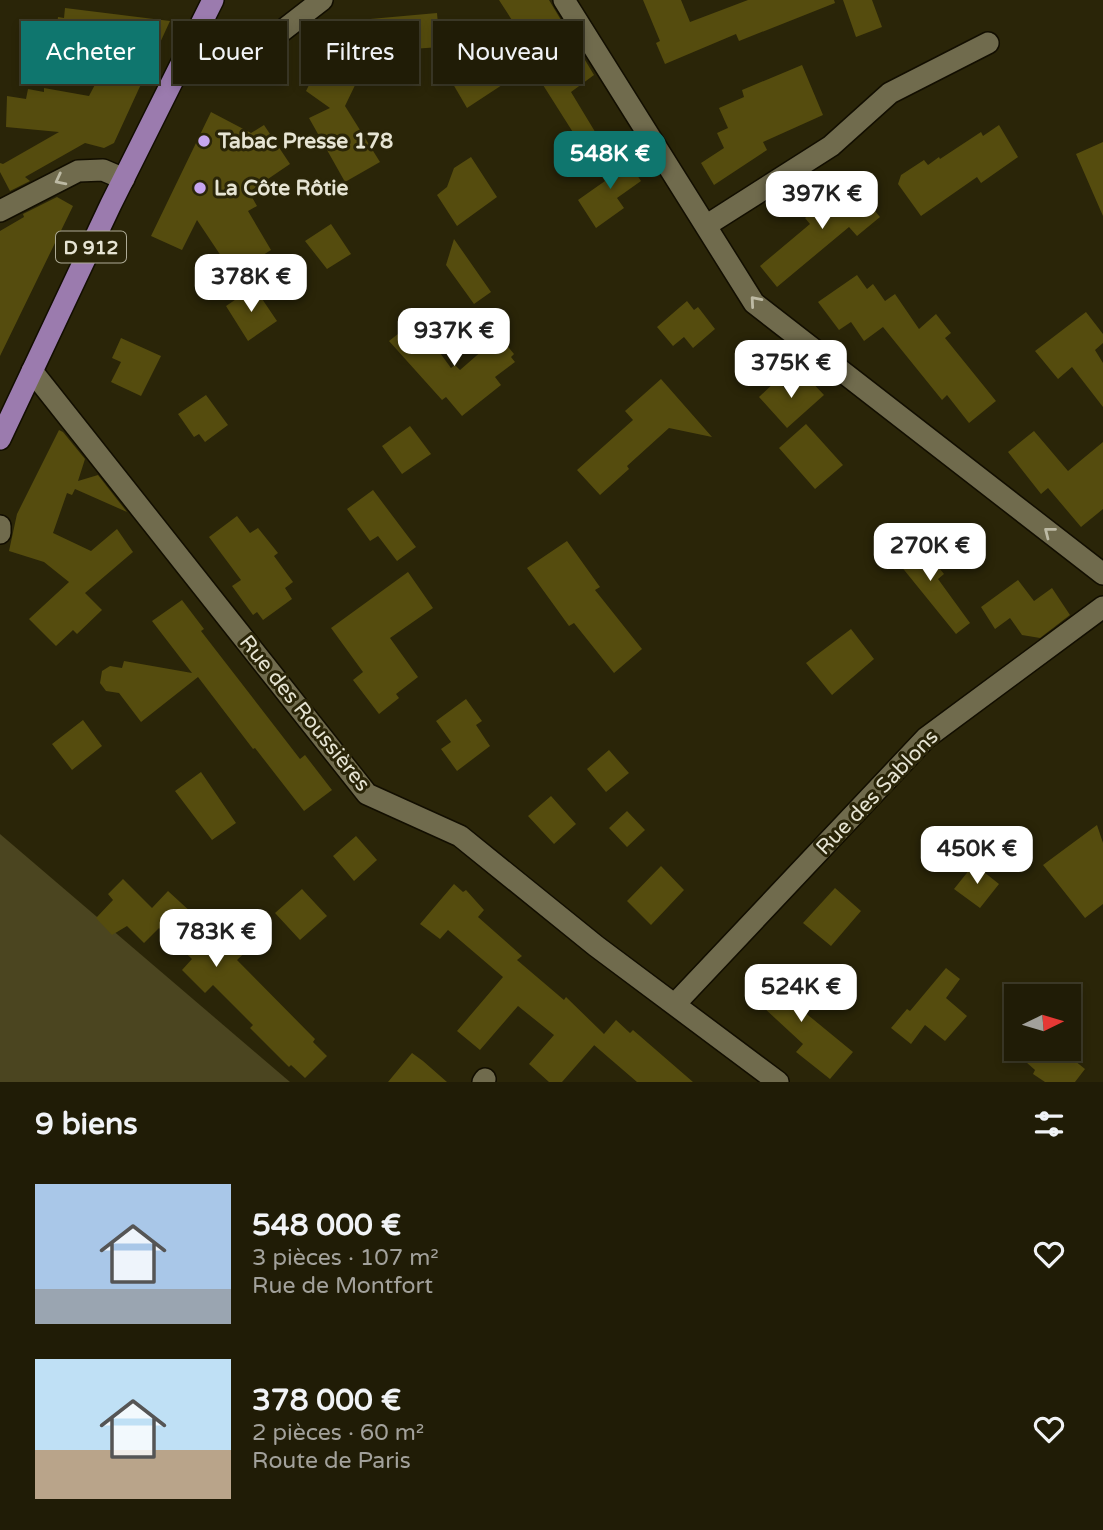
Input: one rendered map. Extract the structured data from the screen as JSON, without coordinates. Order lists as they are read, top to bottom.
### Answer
{
  "streets": {
    "main road": ["D 912"],
    "street": ["Rue des Roussières", "Rue des Sablons"]
  },
  "crossings": [
    ["D 912", "Rue des Roussières"],
    ["Rue des Roussières", "Rue des Sablons"]
  ],
  "places": ["Tabac Presse 178", "La Côte Rôtie"],
  "north": "right",
  "page": {
    "chip": [
      "Acheter",
      "Louer",
      "Filtres",
      "Nouveau"
    ],
    "price": [
      "548K €",
      "397K €",
      "378K €",
      "937K €",
      "375K €",
      "270K €",
      "450K €",
      "783K €",
      "524K €"
    ],
    "heading": "9 biens",
    "list": [
      {
        "name": "548 000 €",
        "note": "3 pièces · 107 m² · Rue de Montfort"
      },
      {
        "name": "378 000 €",
        "note": "2 pièces · 60 m² · Route de Paris"
      }
    ]
  }
}
